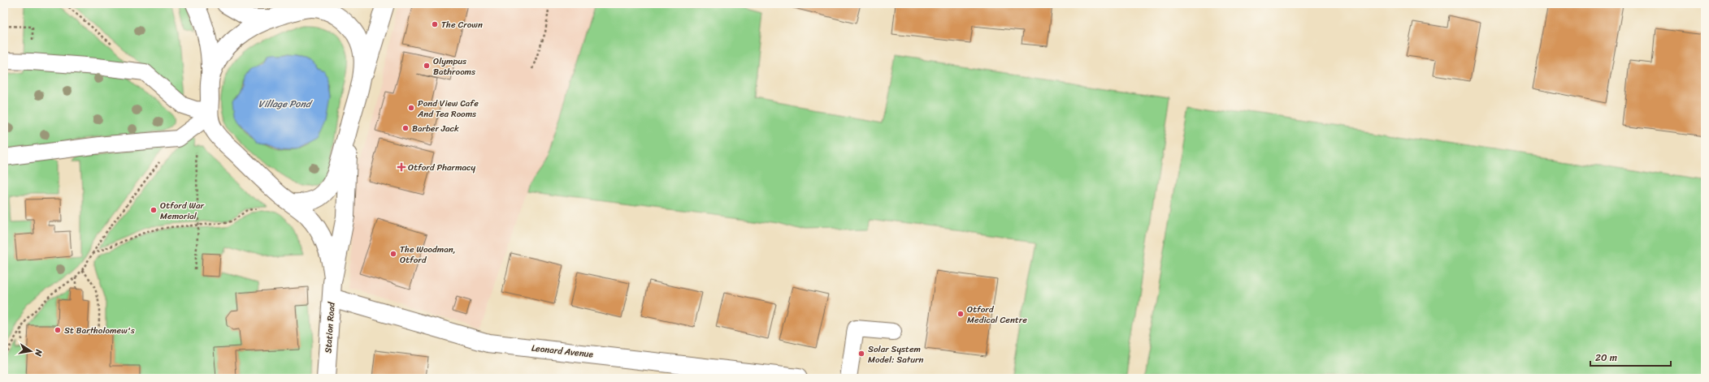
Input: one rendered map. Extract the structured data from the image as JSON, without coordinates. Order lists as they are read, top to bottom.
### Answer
{
  "streets": {
    "main road": ["Station Road", "Leonard Avenue"]
  },
  "crossings": [
    ["Station Road", "Leonard Avenue"]
  ],
  "water": ["Village Pond"],
  "places": {
    "other": [
      "The Crown",
      "Olympus Bathrooms",
      "Pond View Cafe And Tea Rooms",
      "Barber Jack",
      "Otford War Memorial",
      "The Woodman, Otford",
      "Otford Medical Centre",
      "St Bartholomew's",
      "Solar System Model: Saturn"
    ],
    "health": ["Otford Pharmacy"]
  },
  "scale_bar": "20 m",
  "north": "right"
}
